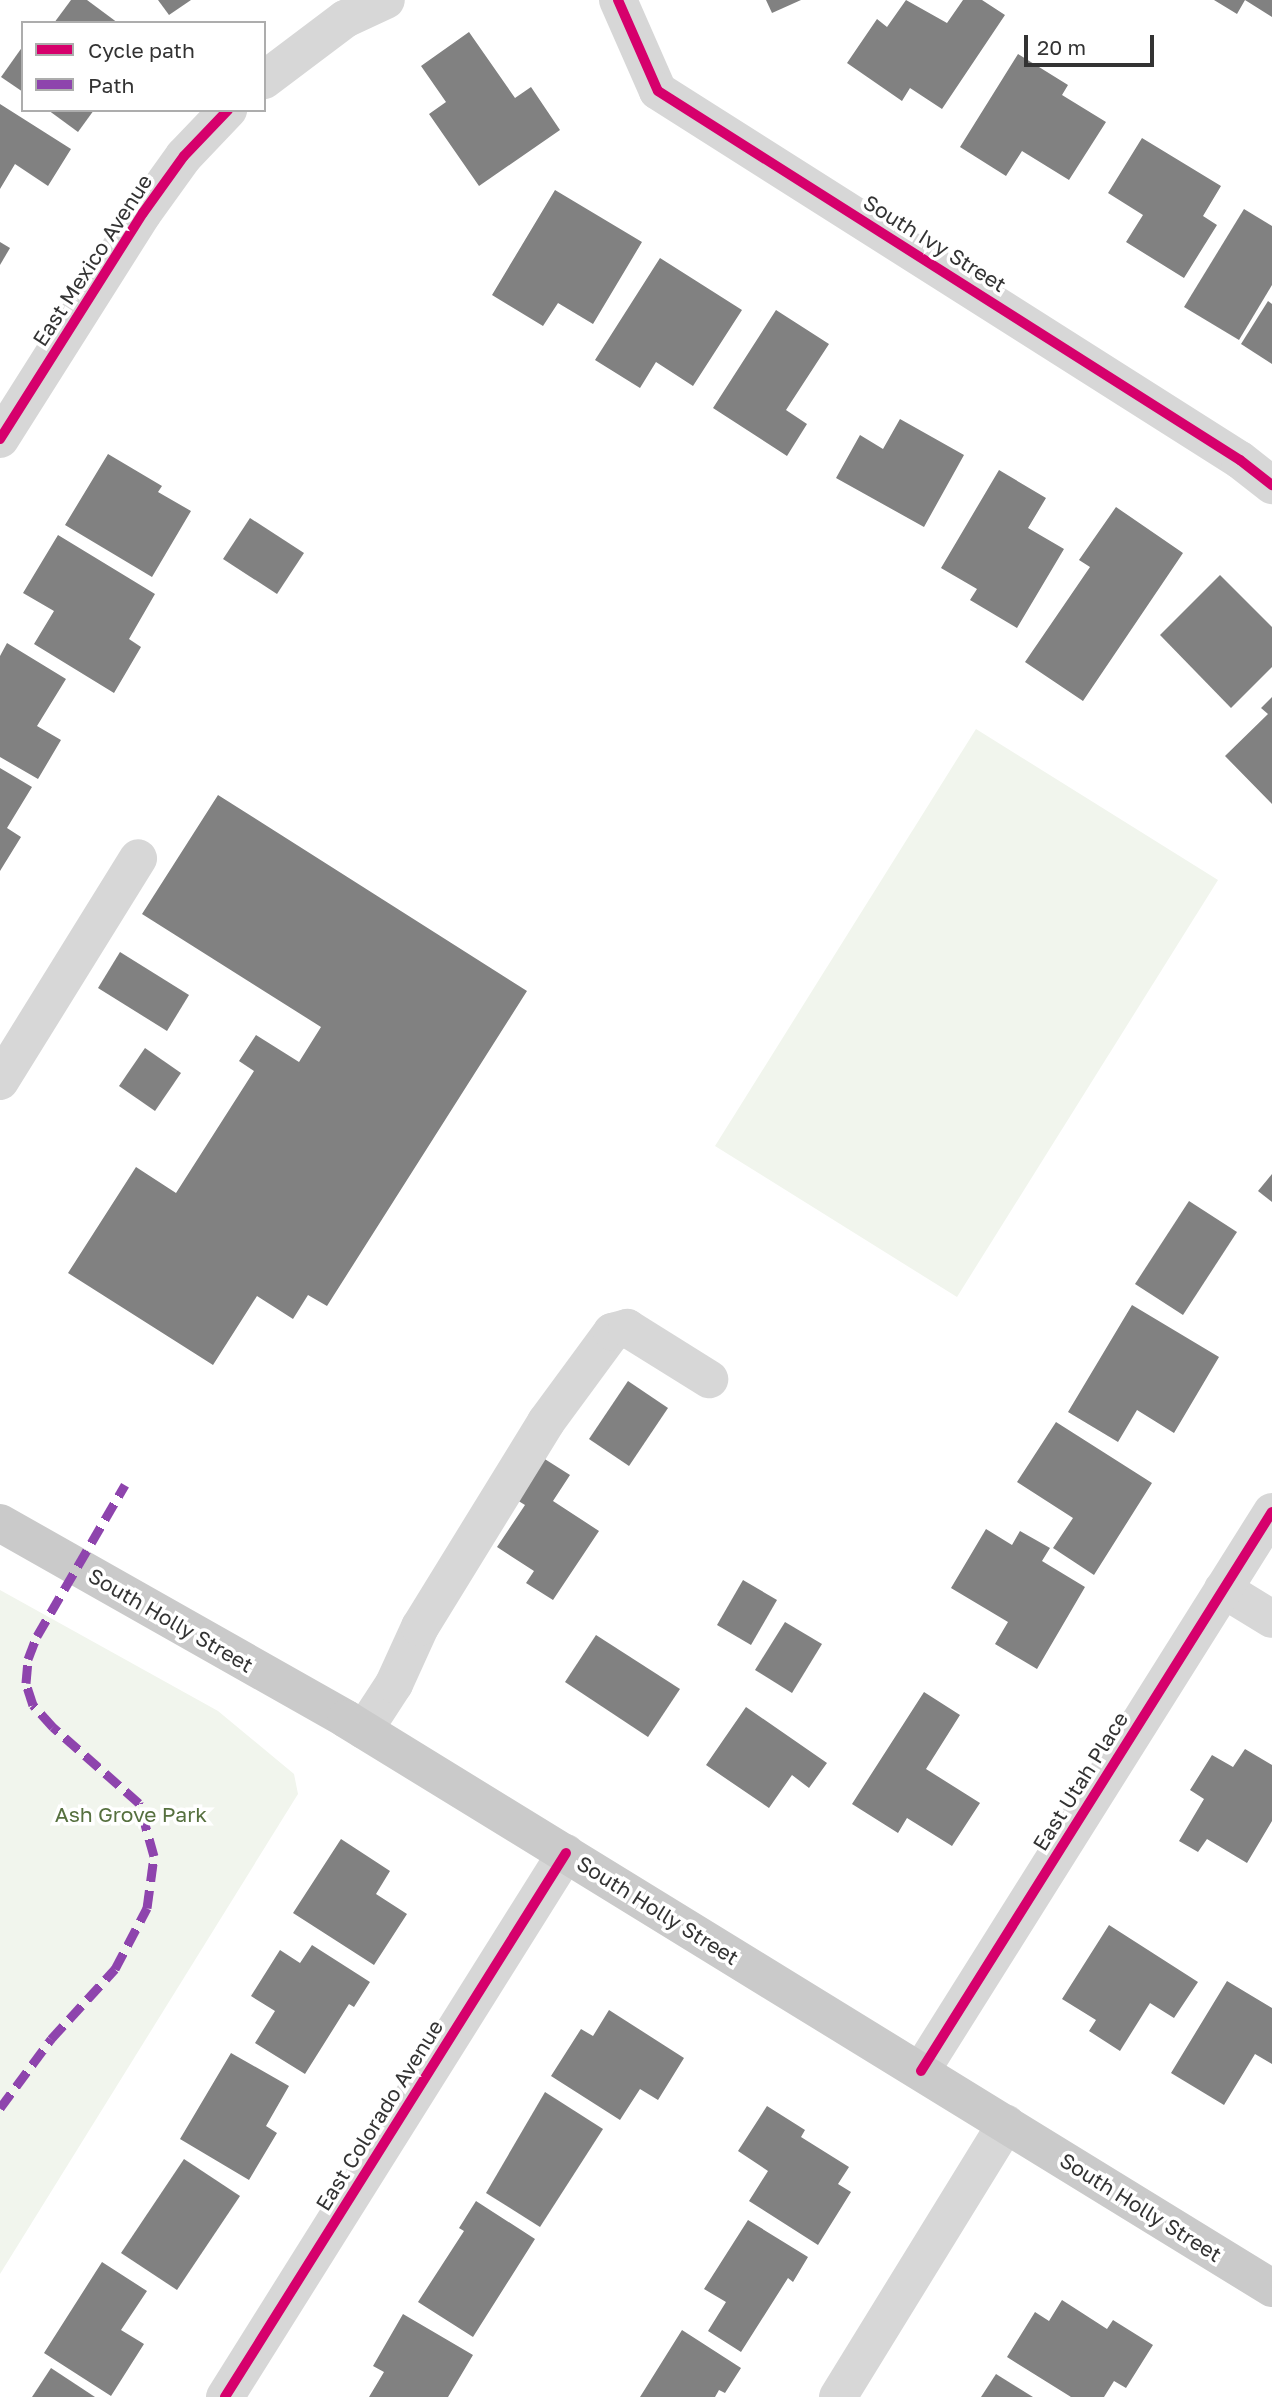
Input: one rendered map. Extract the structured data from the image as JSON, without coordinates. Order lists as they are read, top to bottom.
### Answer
{
  "streets": {
    "main road": ["South Holly Street"],
    "street": [
      "South Ivy Street",
      "East Mexico Avenue",
      "East Utah Place",
      "East Colorado Avenue"
    ]
  },
  "crossings": [
    ["South Holly Street", "East Utah Place"],
    ["South Holly Street", "East Colorado Avenue"]
  ],
  "parks": ["Ash Grove Park"],
  "legend": ["Cycle path", "Path"],
  "scale_bar": "20 m"
}
